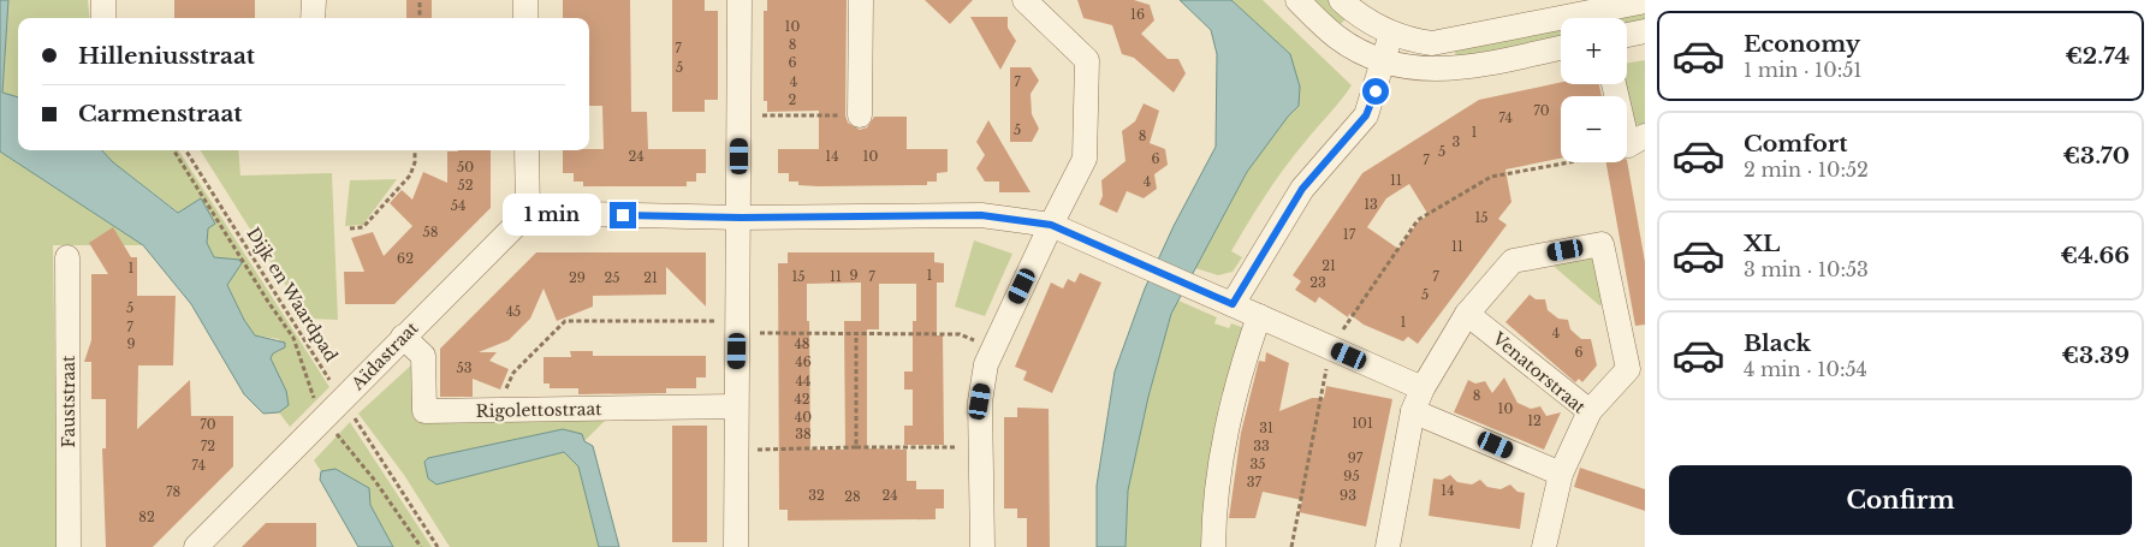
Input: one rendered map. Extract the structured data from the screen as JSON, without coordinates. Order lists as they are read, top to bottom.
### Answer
{
  "streets": {
    "street": [
      "Aïdastraat",
      "Venatorstraat",
      "Fauststraat",
      "Rigolettostraat"
    ],
    "path": ["Dijk en Waardpad"]
  },
  "crossings": [
    ["Dijk en Waardpad", "Aïdastraat"],
    ["Aïdastraat", "Rigolettostraat"]
  ],
  "house_numbers": [
    "16",
    "10",
    "8",
    "7",
    "6",
    "5",
    "4",
    "7",
    "2",
    "70",
    "74",
    "5",
    "1",
    "8",
    "3",
    "5",
    "24",
    "14",
    "10",
    "6",
    "7",
    "50",
    "11",
    "4",
    "52",
    "13",
    "54",
    "15",
    "58",
    "17",
    "11",
    "62",
    "21",
    "1",
    "9",
    "1",
    "15",
    "11",
    "7",
    "7",
    "29",
    "25",
    "21",
    "23",
    "5",
    "5",
    "45",
    "1",
    "7",
    "4",
    "9",
    "48",
    "6",
    "46",
    "53",
    "44",
    "8",
    "42",
    "10",
    "40",
    "12",
    "101",
    "70",
    "31",
    "38",
    "72",
    "33",
    "97",
    "35",
    "74",
    "95",
    "37",
    "14",
    "78",
    "32",
    "24",
    "93",
    "28",
    "82"
  ],
  "page": {
    "list": [
      {
        "name": "Economy",
        "note": "1 min · 10:51",
        "value": "€2.74"
      },
      {
        "name": "Comfort",
        "note": "2 min · 10:52",
        "value": "€3.70"
      },
      {
        "name": "XL",
        "note": "3 min · 10:53",
        "value": "€4.66"
      },
      {
        "name": "Black",
        "note": "4 min · 10:54",
        "value": "€3.39"
      }
    ],
    "map_buttons": ["+", "−"],
    "banner": ["Hilleniusstraat", "Carmenstraat"],
    "bubble": "1 min",
    "buttons": "Confirm"
  }
}
